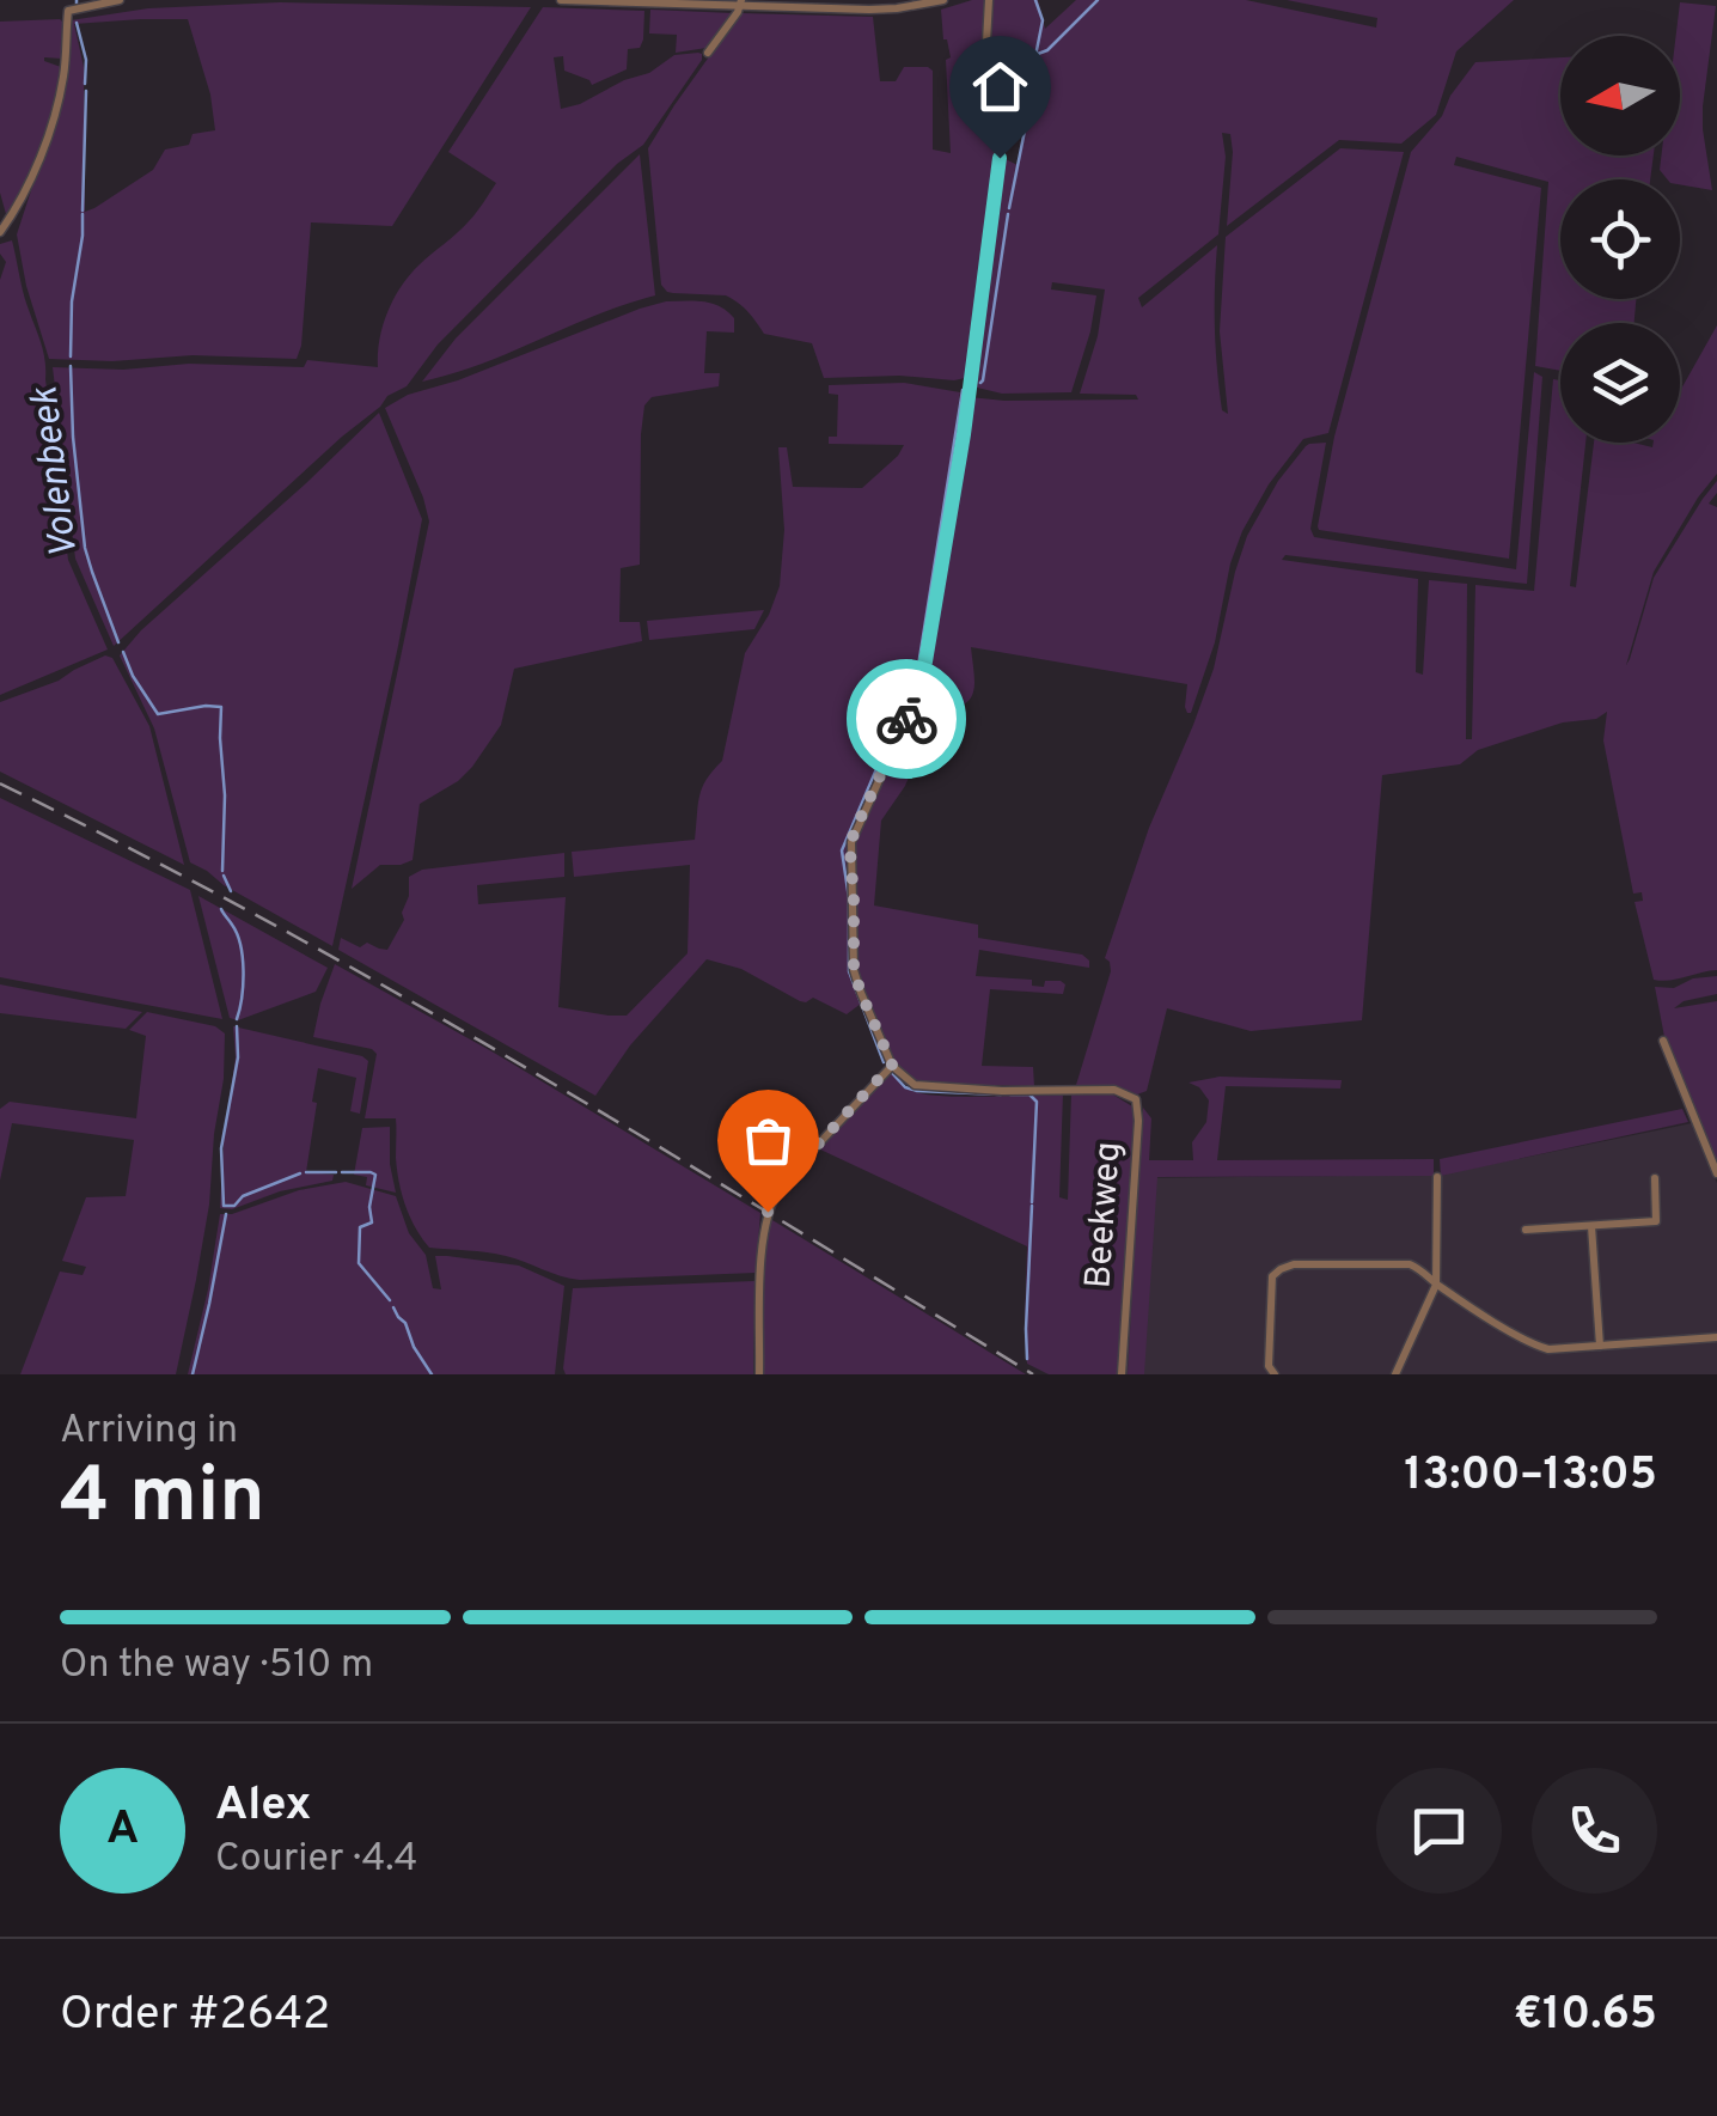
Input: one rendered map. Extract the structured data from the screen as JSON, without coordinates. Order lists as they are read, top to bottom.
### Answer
{
  "streets": {
    "street": ["Beekweg"]
  },
  "water": ["Volenbeek"],
  "north": "left",
  "page": {
    "heading": ["4 min", "Arriving in", "13:00–13:05"],
    "panel": [
      "Alex",
      "Courier · 4.4",
      "Order #2642",
      "€10.65"
    ],
    "bar": "On the way · 510 m",
    "round": "A"
  }
}
